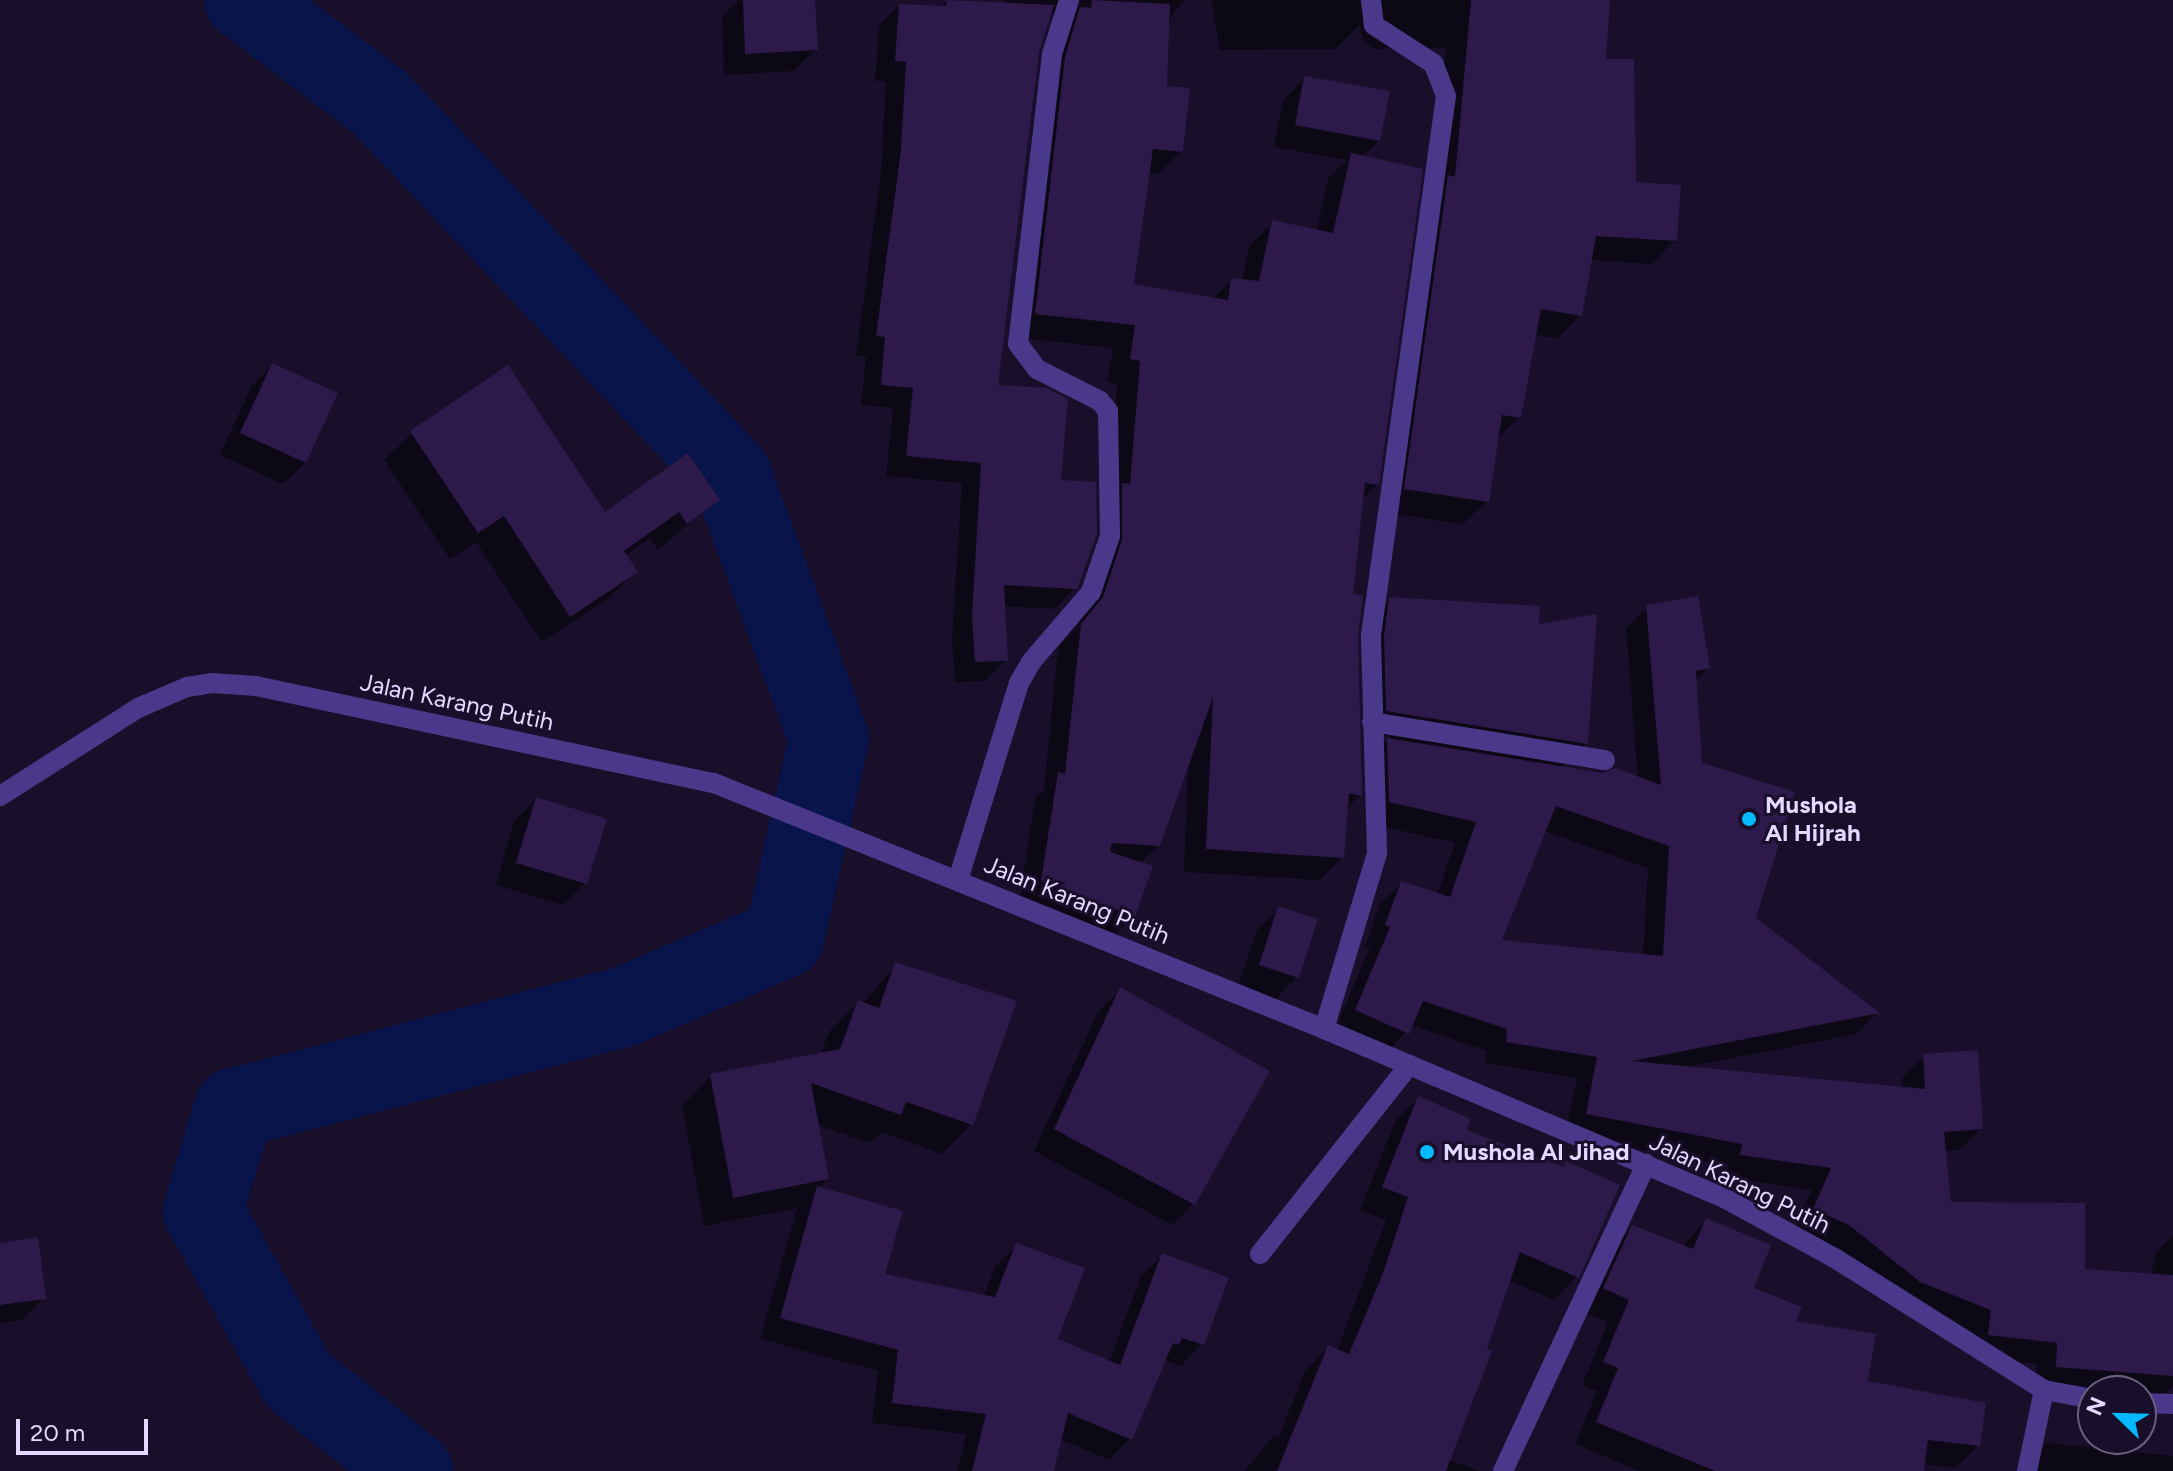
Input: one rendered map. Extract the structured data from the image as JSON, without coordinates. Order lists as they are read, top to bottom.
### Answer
{
  "streets": {
    "street": ["Jalan Karang Putih"]
  },
  "places": ["Mushola Al Hijrah", "Mushola Al Jihad"],
  "scale_bar": "20 m",
  "north": "top left"
}
